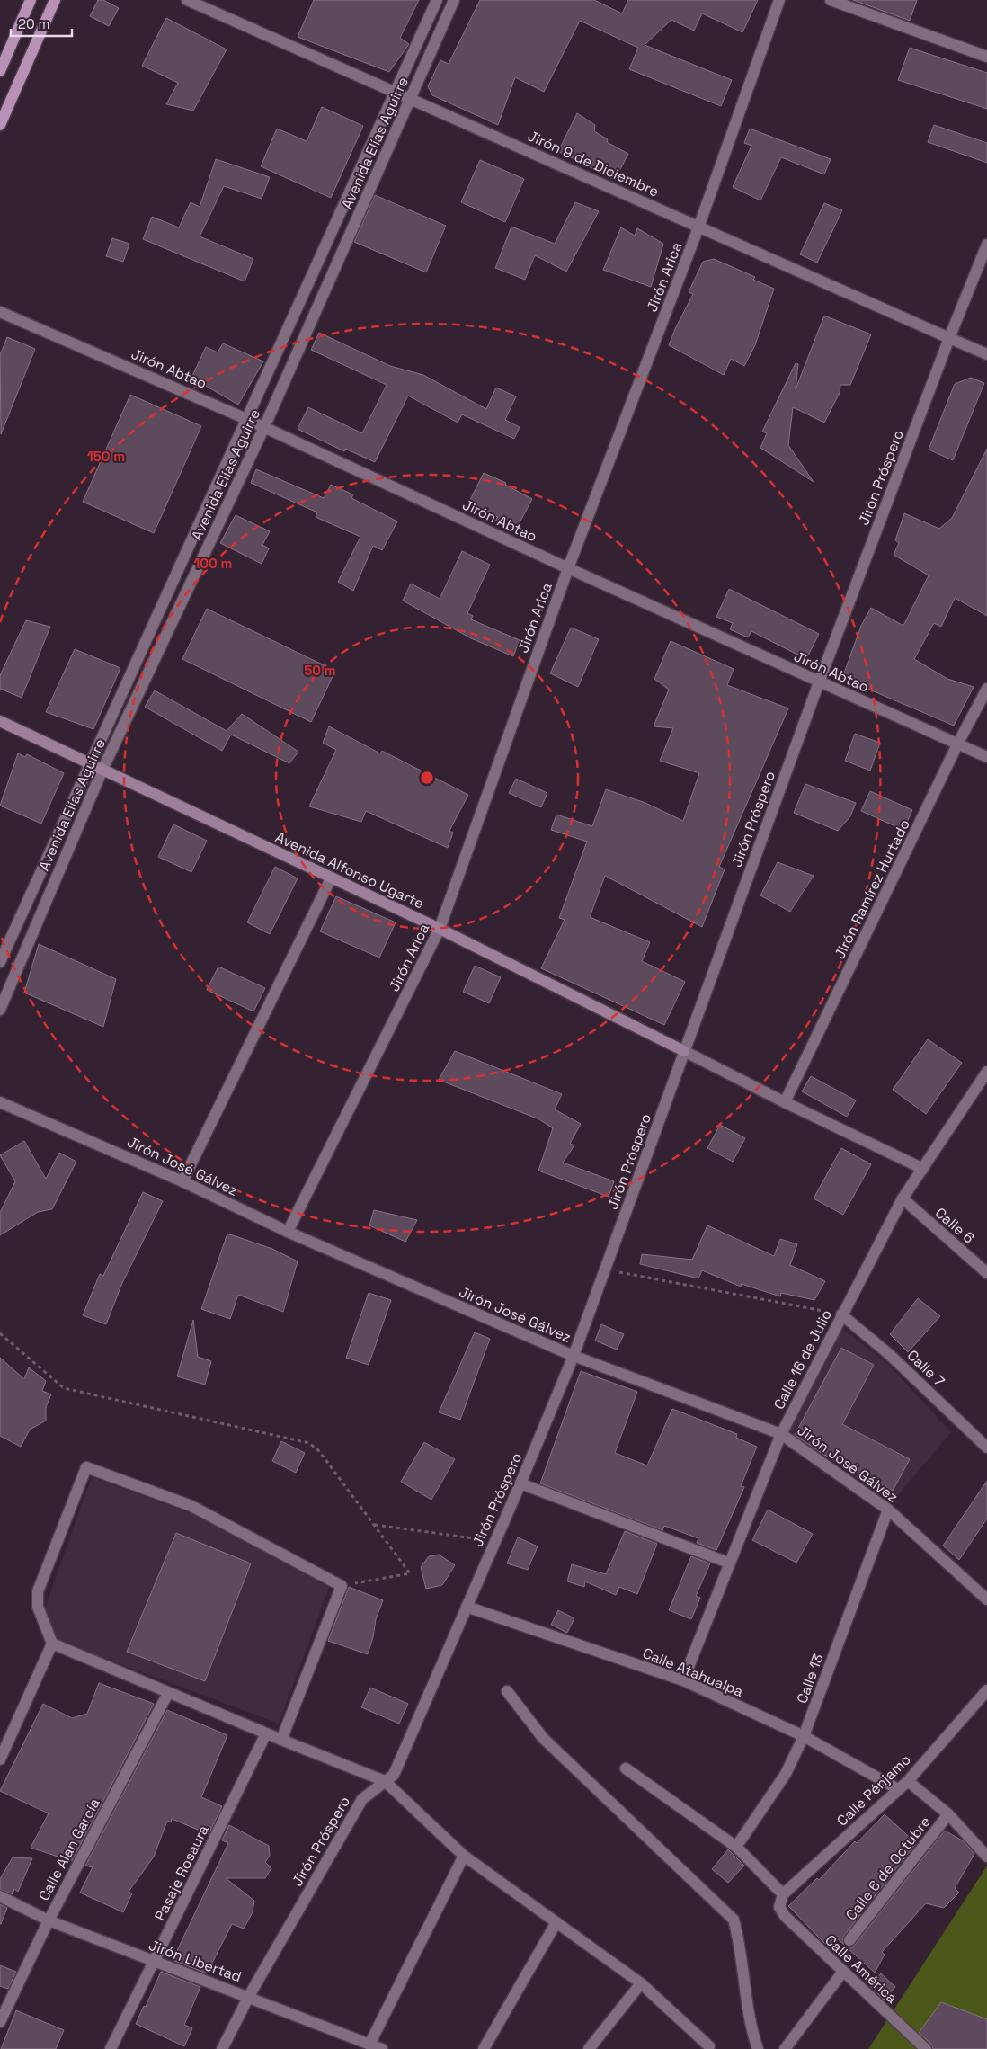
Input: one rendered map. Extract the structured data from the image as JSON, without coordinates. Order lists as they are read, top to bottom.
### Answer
{
  "streets": {
    "main road": ["Avenida Alfonso Ugarte"],
    "street": [
      "Avenida Elías Aguirre",
      "Jirón 9 de Diciembre",
      "Jirón Arica",
      "Jirón Abtao",
      "Jirón Próspero",
      "Jirón Ramírez Hurtado",
      "Jirón José Gálvez",
      "Calle 6",
      "Calle 16 de Julio",
      "Calle 7",
      "Calle Atahualpa",
      "Calle 13",
      "Calle Pénjamo",
      "Calle Alan García",
      "Calle 6 de Octubre",
      "Pasaje Rosaura",
      "Jirón Libertad",
      "Calle América"
    ]
  },
  "crossings": [
    ["Avenida Elías Aguirre", "Jirón 9 de Diciembre"],
    ["Avenida Elías Aguirre", "Jirón Abtao"],
    ["Avenida Elías Aguirre", "Avenida Alfonso Ugarte"],
    ["Jirón 9 de Diciembre", "Jirón Arica"],
    ["Jirón 9 de Diciembre", "Jirón Próspero"],
    ["Jirón Arica", "Jirón Abtao"],
    ["Jirón Arica", "Avenida Alfonso Ugarte"],
    ["Jirón Arica", "Jirón José Gálvez"],
    ["Jirón Abtao", "Jirón Próspero"],
    ["Jirón Abtao", "Jirón Ramírez Hurtado"],
    ["Jirón Próspero", "Avenida Alfonso Ugarte"],
    ["Jirón Próspero", "Jirón José Gálvez"],
    ["Jirón Próspero", "Calle Atahualpa"],
    ["Jirón Próspero", "Jirón Libertad"],
    ["Jirón José Gálvez", "Calle 16 de Julio"],
    ["Jirón José Gálvez", "Calle 13"],
    ["Calle 6", "Calle 16 de Julio"],
    ["Calle 16 de Julio", "Calle 7"],
    ["Calle 16 de Julio", "Calle Atahualpa"],
    ["Calle Atahualpa", "Calle 13"],
    ["Calle Atahualpa", "Calle Pénjamo"],
    ["Calle Pénjamo", "Calle América"],
    ["Calle Alan García", "Jirón Libertad"],
    ["Pasaje Rosaura", "Jirón Libertad"]
  ],
  "scale_bar": "20 m",
  "rings": ["150 m", "100 m", "50 m"]
}
